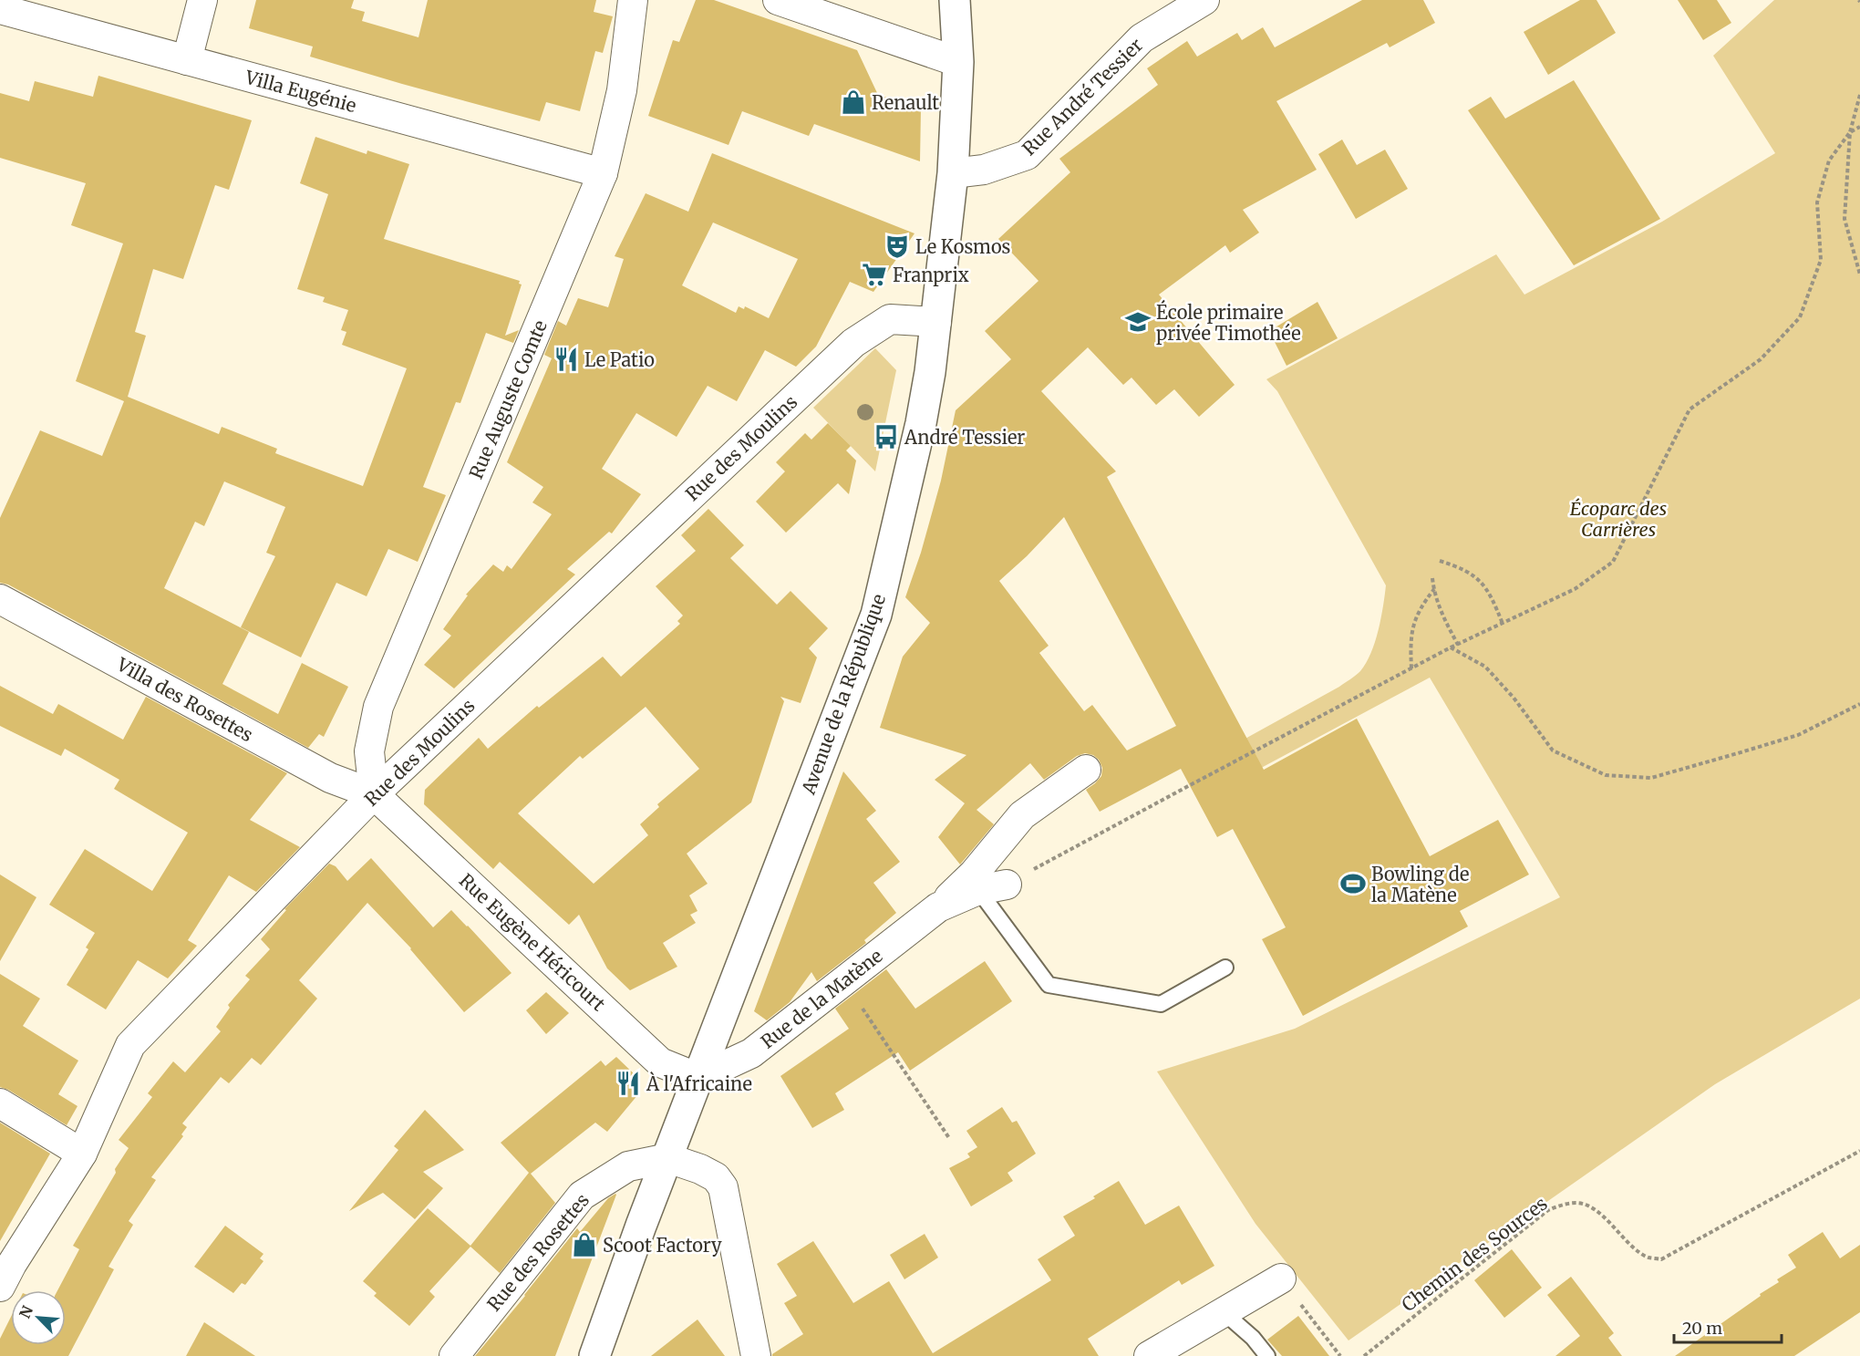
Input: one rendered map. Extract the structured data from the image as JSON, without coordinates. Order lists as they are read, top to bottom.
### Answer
{
  "streets": {
    "main road": ["Avenue de la République"],
    "street": [
      "Villa Eugénie",
      "Rue André Tessier",
      "Rue Auguste Comte",
      "Rue des Moulins",
      "Villa des Rosettes",
      "Rue Eugène Héricourt",
      "Rue de la Matène",
      "Rue des Rosettes"
    ],
    "path": ["Chemin des Sources"]
  },
  "crossings": [
    ["Villa Eugénie", "Rue Auguste Comte"],
    ["Rue André Tessier", "Avenue de la République"],
    ["Rue Auguste Comte", "Rue des Moulins"],
    ["Rue Auguste Comte", "Villa des Rosettes"],
    ["Rue Auguste Comte", "Rue Eugène Héricourt"],
    ["Rue des Moulins", "Avenue de la République"],
    ["Rue des Moulins", "Villa des Rosettes"],
    ["Rue des Moulins", "Rue Eugène Héricourt"],
    ["Avenue de la République", "Rue Eugène Héricourt"],
    ["Avenue de la République", "Rue de la Matène"],
    ["Avenue de la République", "Rue des Rosettes"],
    ["Villa des Rosettes", "Rue Eugène Héricourt"],
    ["Rue Eugène Héricourt", "Rue de la Matène"]
  ],
  "parks": ["Écoparc des Carrières"],
  "places": {
    "shop": ["Renault", "Scoot Factory"],
    "theatre": ["Le Kosmos"],
    "supermarket": ["Franprix"],
    "school or university": ["École primaire privée Timothée"],
    "restaurant": ["Le Patio", "À l'Africaine"],
    "bus stop": ["André Tessier"],
    "sports": ["Bowling de la Matène"]
  },
  "scale_bar": "20 m",
  "north": "top left"
}
